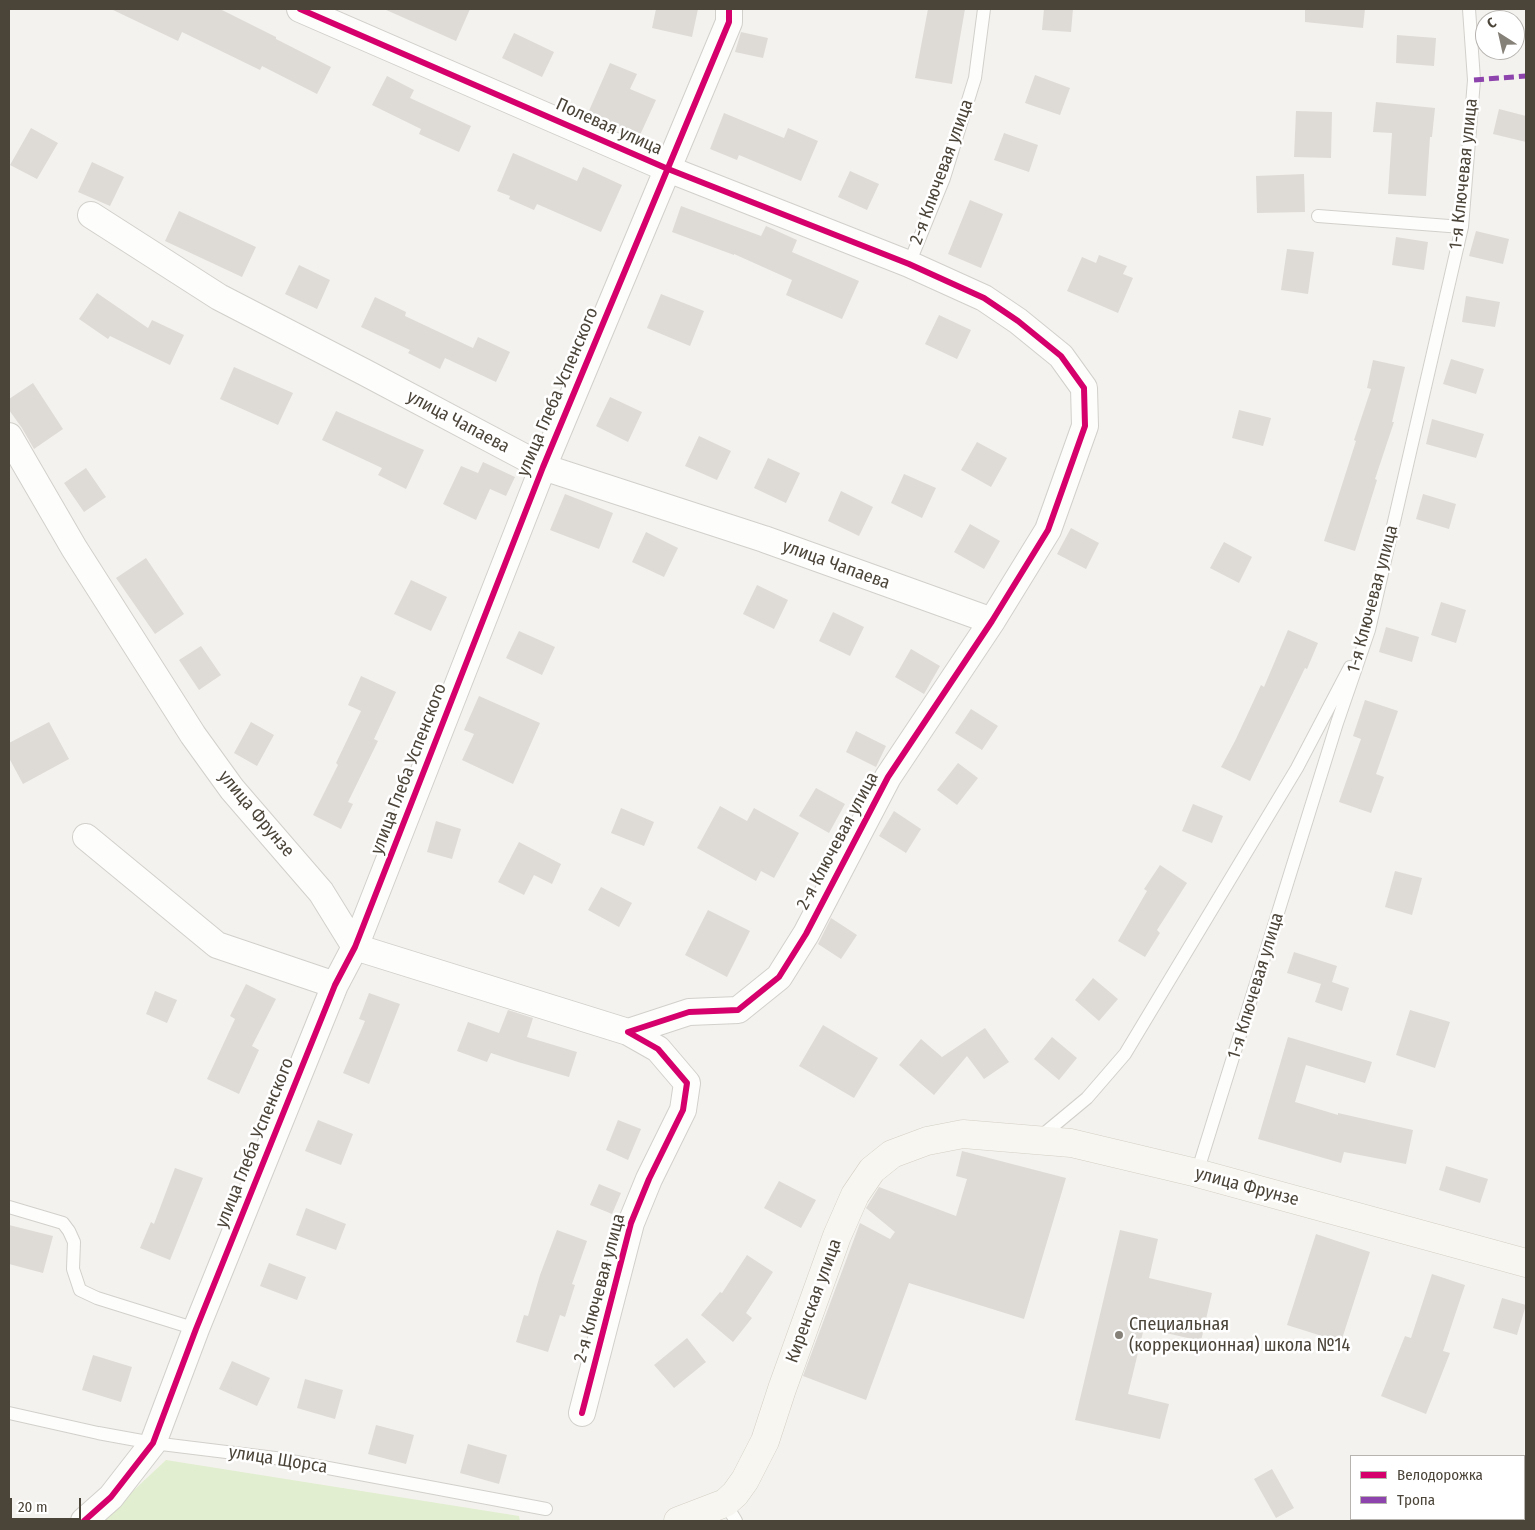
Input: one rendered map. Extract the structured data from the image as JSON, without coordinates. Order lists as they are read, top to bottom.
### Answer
{
  "streets": {
    "street": [
      "Полевая улица",
      "2-я Ключевая улица",
      "улица Глеба Успенского",
      "улица Чапаева",
      "улица Фрунзе",
      "Киренская улица"
    ],
    "lane": ["1-я Ключевая улица", "улица Щорса"]
  },
  "crossings": [
    ["Полевая улица", "2-я Ключевая улица"],
    ["Полевая улица", "улица Глеба Успенского"],
    ["2-я Ключевая улица", "улица Чапаева"],
    ["1-я Ключевая улица", "улица Фрунзе"],
    ["улица Глеба Успенского", "улица Чапаева"],
    ["улица Глеба Успенского", "улица Фрунзе"],
    ["улица Глеба Успенского", "улица Щорса"],
    ["улица Фрунзе", "Киренская улица"]
  ],
  "places": ["Специальная (коррекционная) школа №14"],
  "legend": ["Велодорожка", "Тропа"],
  "scale_bar": "20 m",
  "north": "top left"
}
